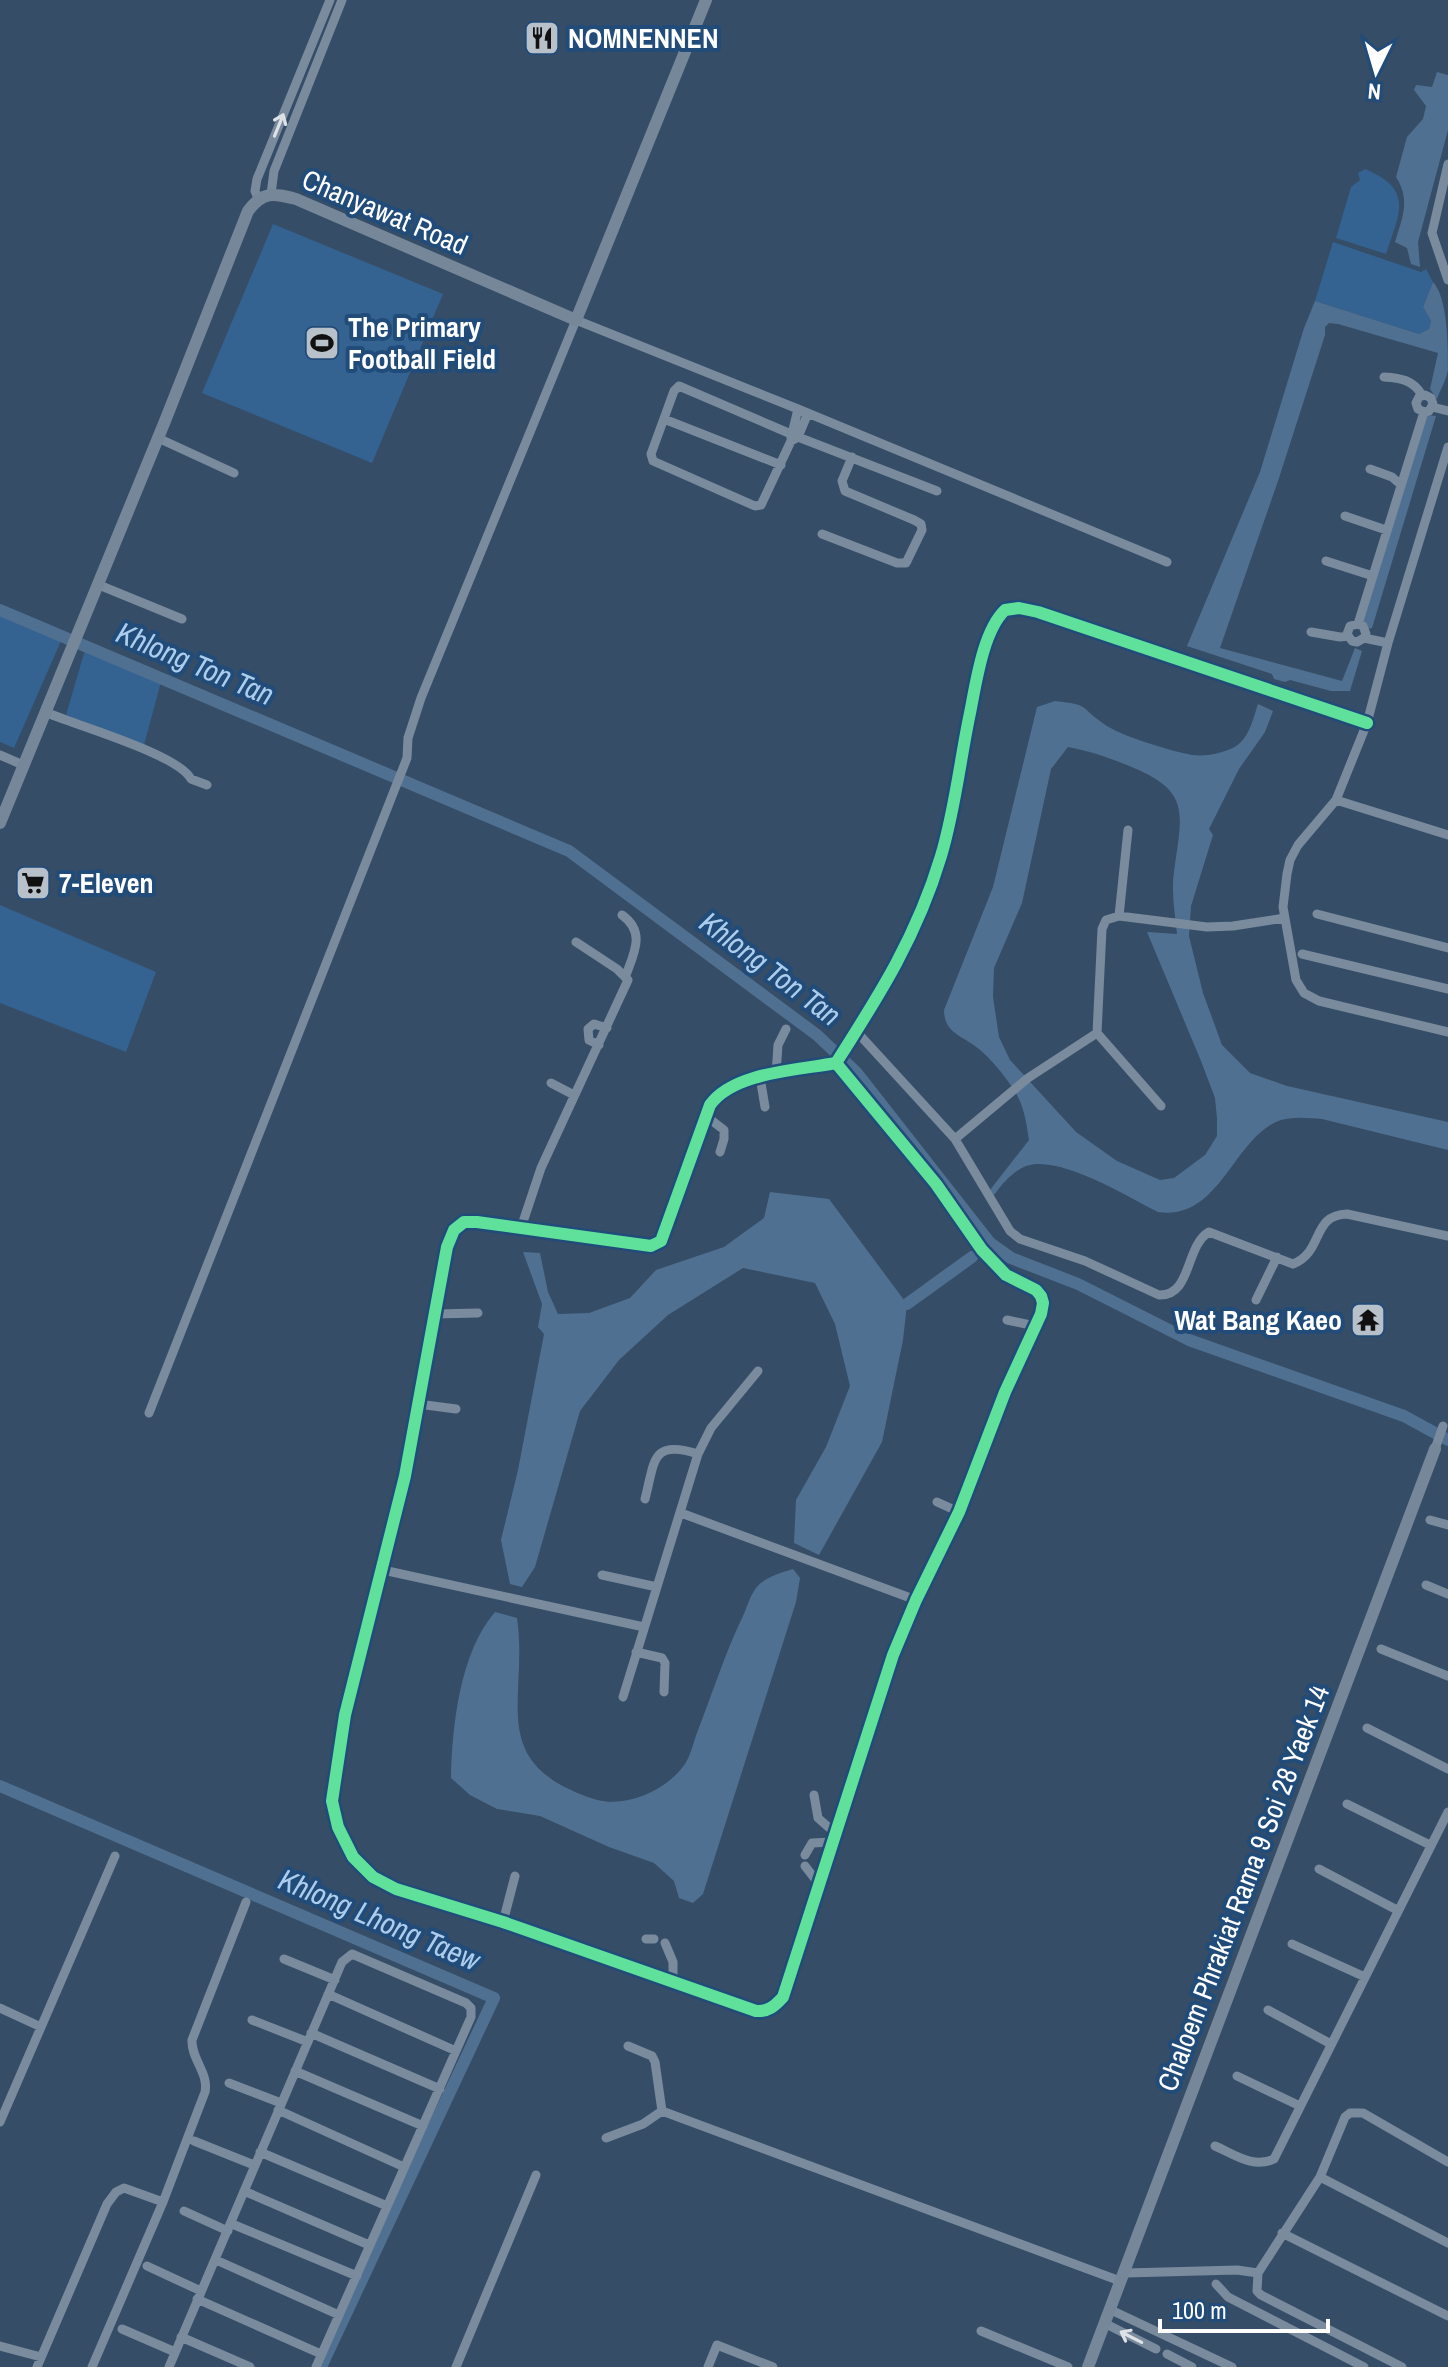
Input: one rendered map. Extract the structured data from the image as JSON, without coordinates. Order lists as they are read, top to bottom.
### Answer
{
  "streets": {
    "main road": ["Chanyawat Road", "Chaloem Phrakiat Rama 9 Soi 28 Yaek 14"]
  },
  "water": ["Khlong Ton Tan", "Khlong Lhong Taew"],
  "places": {
    "restaurant": ["NOMNENNEN"],
    "sports": ["The Primary Football Field"],
    "supermarket": ["7-Eleven"],
    "temple": ["Wat Bang Kaeo"]
  },
  "scale_bar": "100 m",
  "north": "bottom"
}
